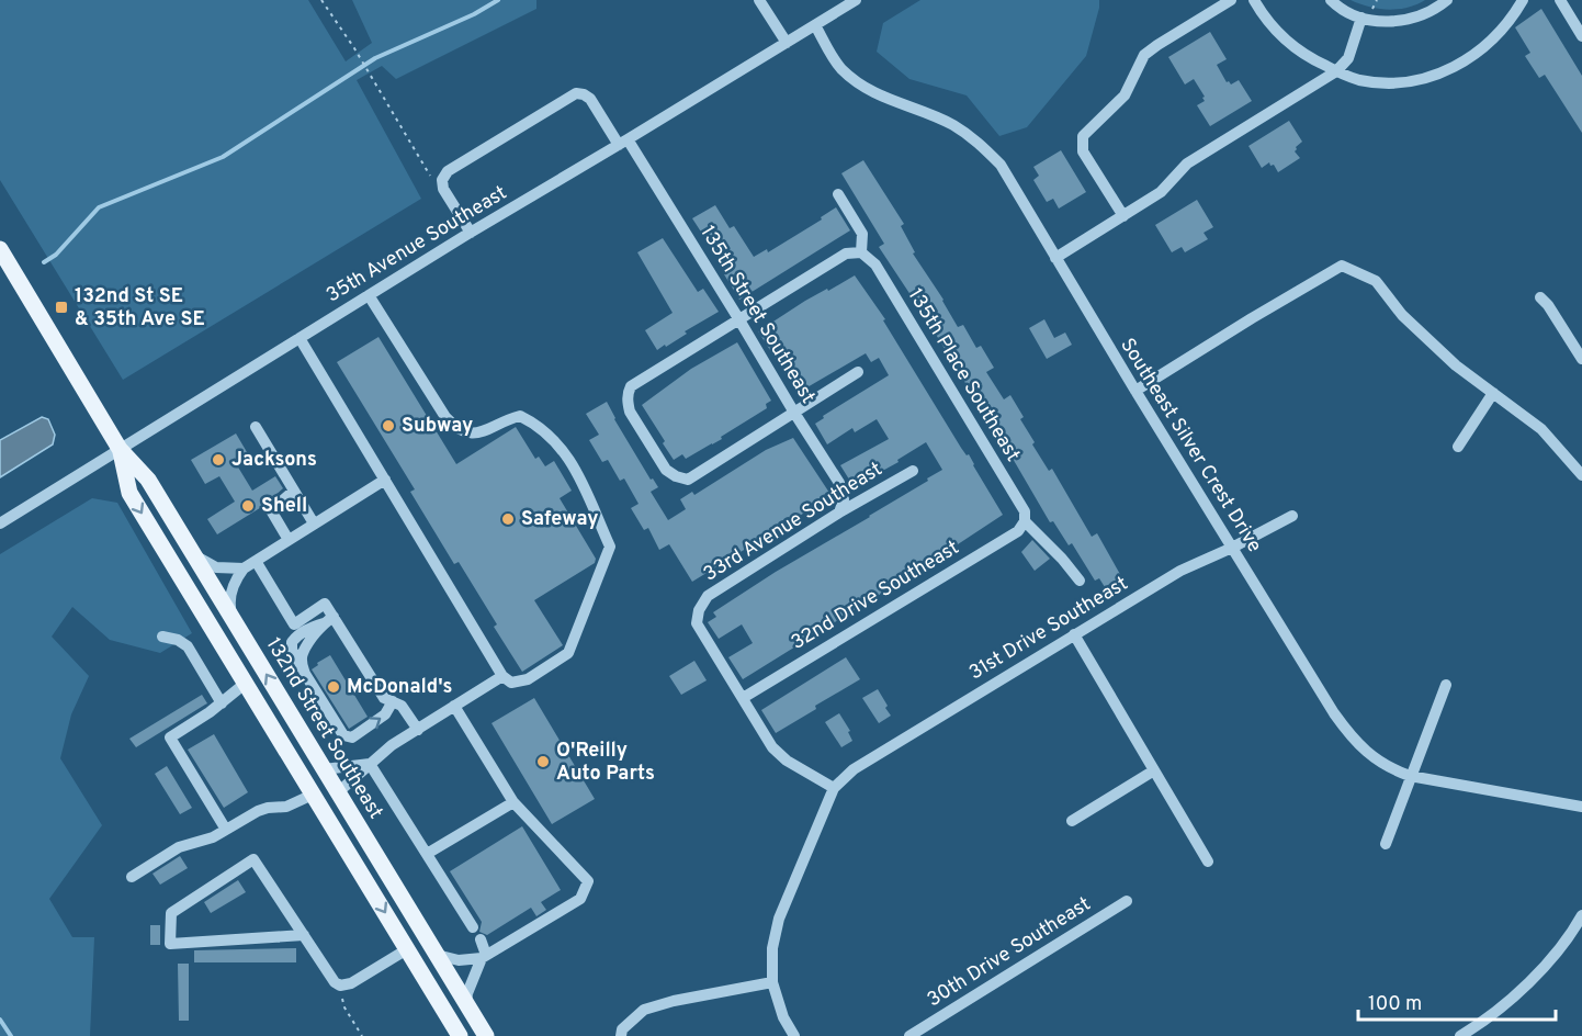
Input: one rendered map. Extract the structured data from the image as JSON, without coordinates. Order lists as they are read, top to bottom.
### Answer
{
  "streets": {
    "main road": ["132nd Street Southeast"],
    "street": [
      "35th Avenue Southeast",
      "135th Street Southeast",
      "135th Place Southeast",
      "Southeast Silver Crest Drive",
      "33rd Avenue Southeast",
      "32nd Drive Southeast",
      "31st Drive Southeast",
      "30th Drive Southeast"
    ]
  },
  "crossings": [
    ["35th Avenue Southeast", "135th Street Southeast"],
    ["35th Avenue Southeast", "Southeast Silver Crest Drive"],
    ["35th Avenue Southeast", "132nd Street Southeast"],
    ["135th Street Southeast", "33rd Avenue Southeast"],
    ["135th Place Southeast", "32nd Drive Southeast"],
    ["Southeast Silver Crest Drive", "31st Drive Southeast"],
    ["33rd Avenue Southeast", "32nd Drive Southeast"]
  ],
  "places": {
    "transit": ["132nd St SE & 35th Ave SE"],
    "other": [
      "Subway",
      "Jacksons",
      "Shell",
      "Safeway",
      "McDonald's",
      "O'Reilly Auto Parts"
    ]
  },
  "scale_bar": "100 m"
}
